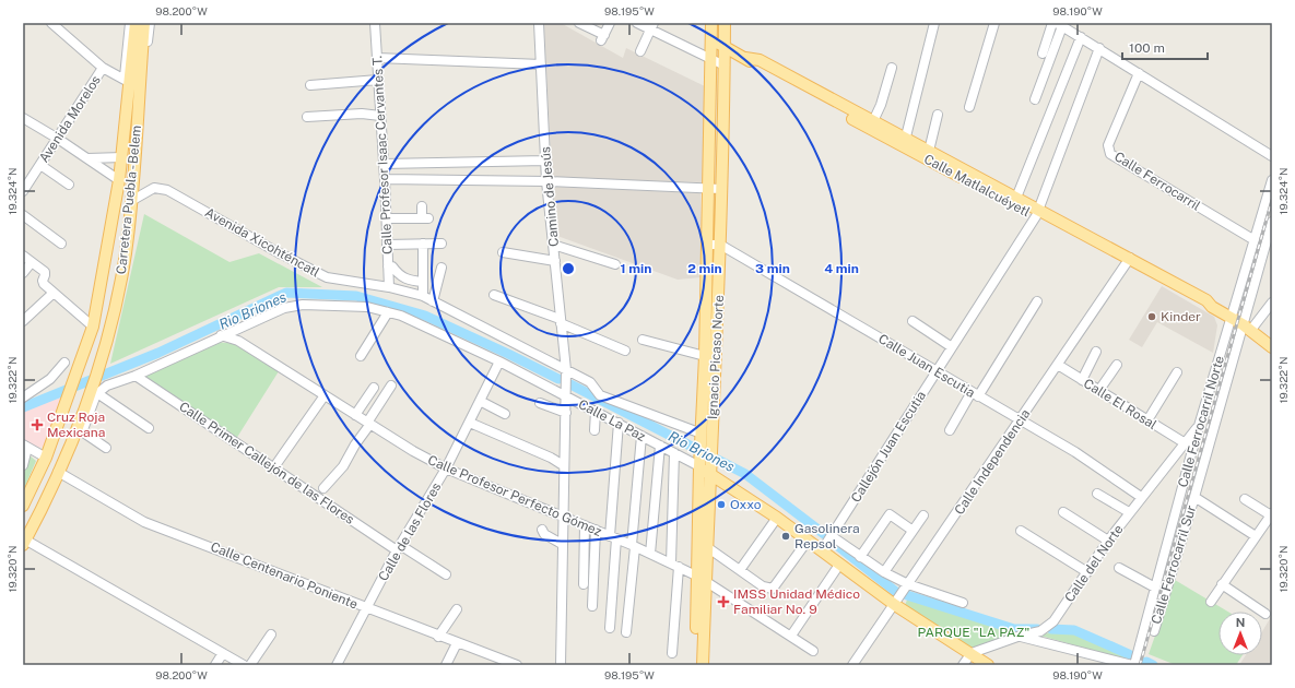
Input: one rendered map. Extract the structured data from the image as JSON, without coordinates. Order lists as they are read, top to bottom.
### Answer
{
  "streets": {
    "main road": [
      "Calle Matlalcuéyetl",
      "Carretera Puebla - Belem",
      "Ignacio Picaso Norte",
      "Calle La Paz"
    ],
    "street": [
      "Avenida Morelos",
      "Calle Profesor Isaac Cervantes T.",
      "Calle Ferrocarril",
      "Camino de Jesús",
      "Avenida Xicohténcatl",
      "Calle Juan Escutia",
      "Calle El Rosal",
      "Calle Ferrocarril Norte",
      "Callejón Juan Escutia",
      "Calle Independencia",
      "Calle Primer Callejón de las Flores",
      "Calle Profesor Perfecto Gómez",
      "Calle de las Flores",
      "Calle del Norte",
      "Calle Ferrocarril Sur",
      "Calle Centenario Poniente"
    ]
  },
  "crossings": [
    ["Calle Profesor Isaac Cervantes T.", "Avenida Xicohténcatl"],
    ["Calle Ferrocarril", "Calle Ferrocarril Norte"],
    ["Calle Matlalcuéyetl", "Ignacio Picaso Norte"],
    ["Calle Matlalcuéyetl", "Calle Ferrocarril Norte"],
    ["Calle Matlalcuéyetl", "Callejón Juan Escutia"],
    ["Calle Matlalcuéyetl", "Calle Independencia"],
    ["Calle Matlalcuéyetl", "Calle Ferrocarril Sur"],
    ["Camino de Jesús", "Avenida Xicohténcatl"],
    ["Camino de Jesús", "Calle La Paz"],
    ["Camino de Jesús", "Calle Profesor Perfecto Gómez"],
    ["Carretera Puebla - Belem", "Avenida Xicohténcatl"],
    ["Carretera Puebla - Belem", "Calle La Paz"],
    ["Carretera Puebla - Belem", "Calle Centenario Poniente"],
    ["Avenida Xicohténcatl", "Ignacio Picaso Norte"],
    ["Ignacio Picaso Norte", "Calle Juan Escutia"],
    ["Ignacio Picaso Norte", "Calle La Paz"],
    ["Ignacio Picaso Norte", "Calle Profesor Perfecto Gómez"],
    ["Calle Juan Escutia", "Callejón Juan Escutia"],
    ["Calle Juan Escutia", "Calle Independencia"],
    ["Calle Juan Escutia", "Calle del Norte"],
    ["Calle El Rosal", "Calle Independencia"],
    ["Calle El Rosal", "Calle del Norte"],
    ["Calle La Paz", "Callejón Juan Escutia"],
    ["Calle La Paz", "Calle Independencia"],
    ["Calle La Paz", "Calle Primer Callejón de las Flores"],
    ["Calle La Paz", "Calle Profesor Perfecto Gómez"],
    ["Calle La Paz", "Calle de las Flores"],
    ["Calle La Paz", "Calle del Norte"],
    ["Calle Ferrocarril Norte", "Calle del Norte"],
    ["Calle Primer Callejón de las Flores", "Calle de las Flores"],
    ["Calle Profesor Perfecto Gómez", "Calle de las Flores"],
    ["Calle de las Flores", "Calle Centenario Poniente"]
  ],
  "water": ["Rio Briones"],
  "parks": ["PARQUE \"LA PAZ\""],
  "places": {
    "other": ["Kinder", "Oxxo", "Gasolinera Repsol"],
    "health": ["Cruz Roja Mexicana", "IMSS Unidad Médico Familiar No. 9"]
  },
  "scale_bar": "100 m",
  "north": "top",
  "coordinates": [
    "98.200°W",
    "98.195°W",
    "98.190°W",
    "19.324°N",
    "19.322°N",
    "19.320°N"
  ],
  "rings": [
    "1 min",
    "2 min",
    "3 min",
    "4 min"
  ]
}
